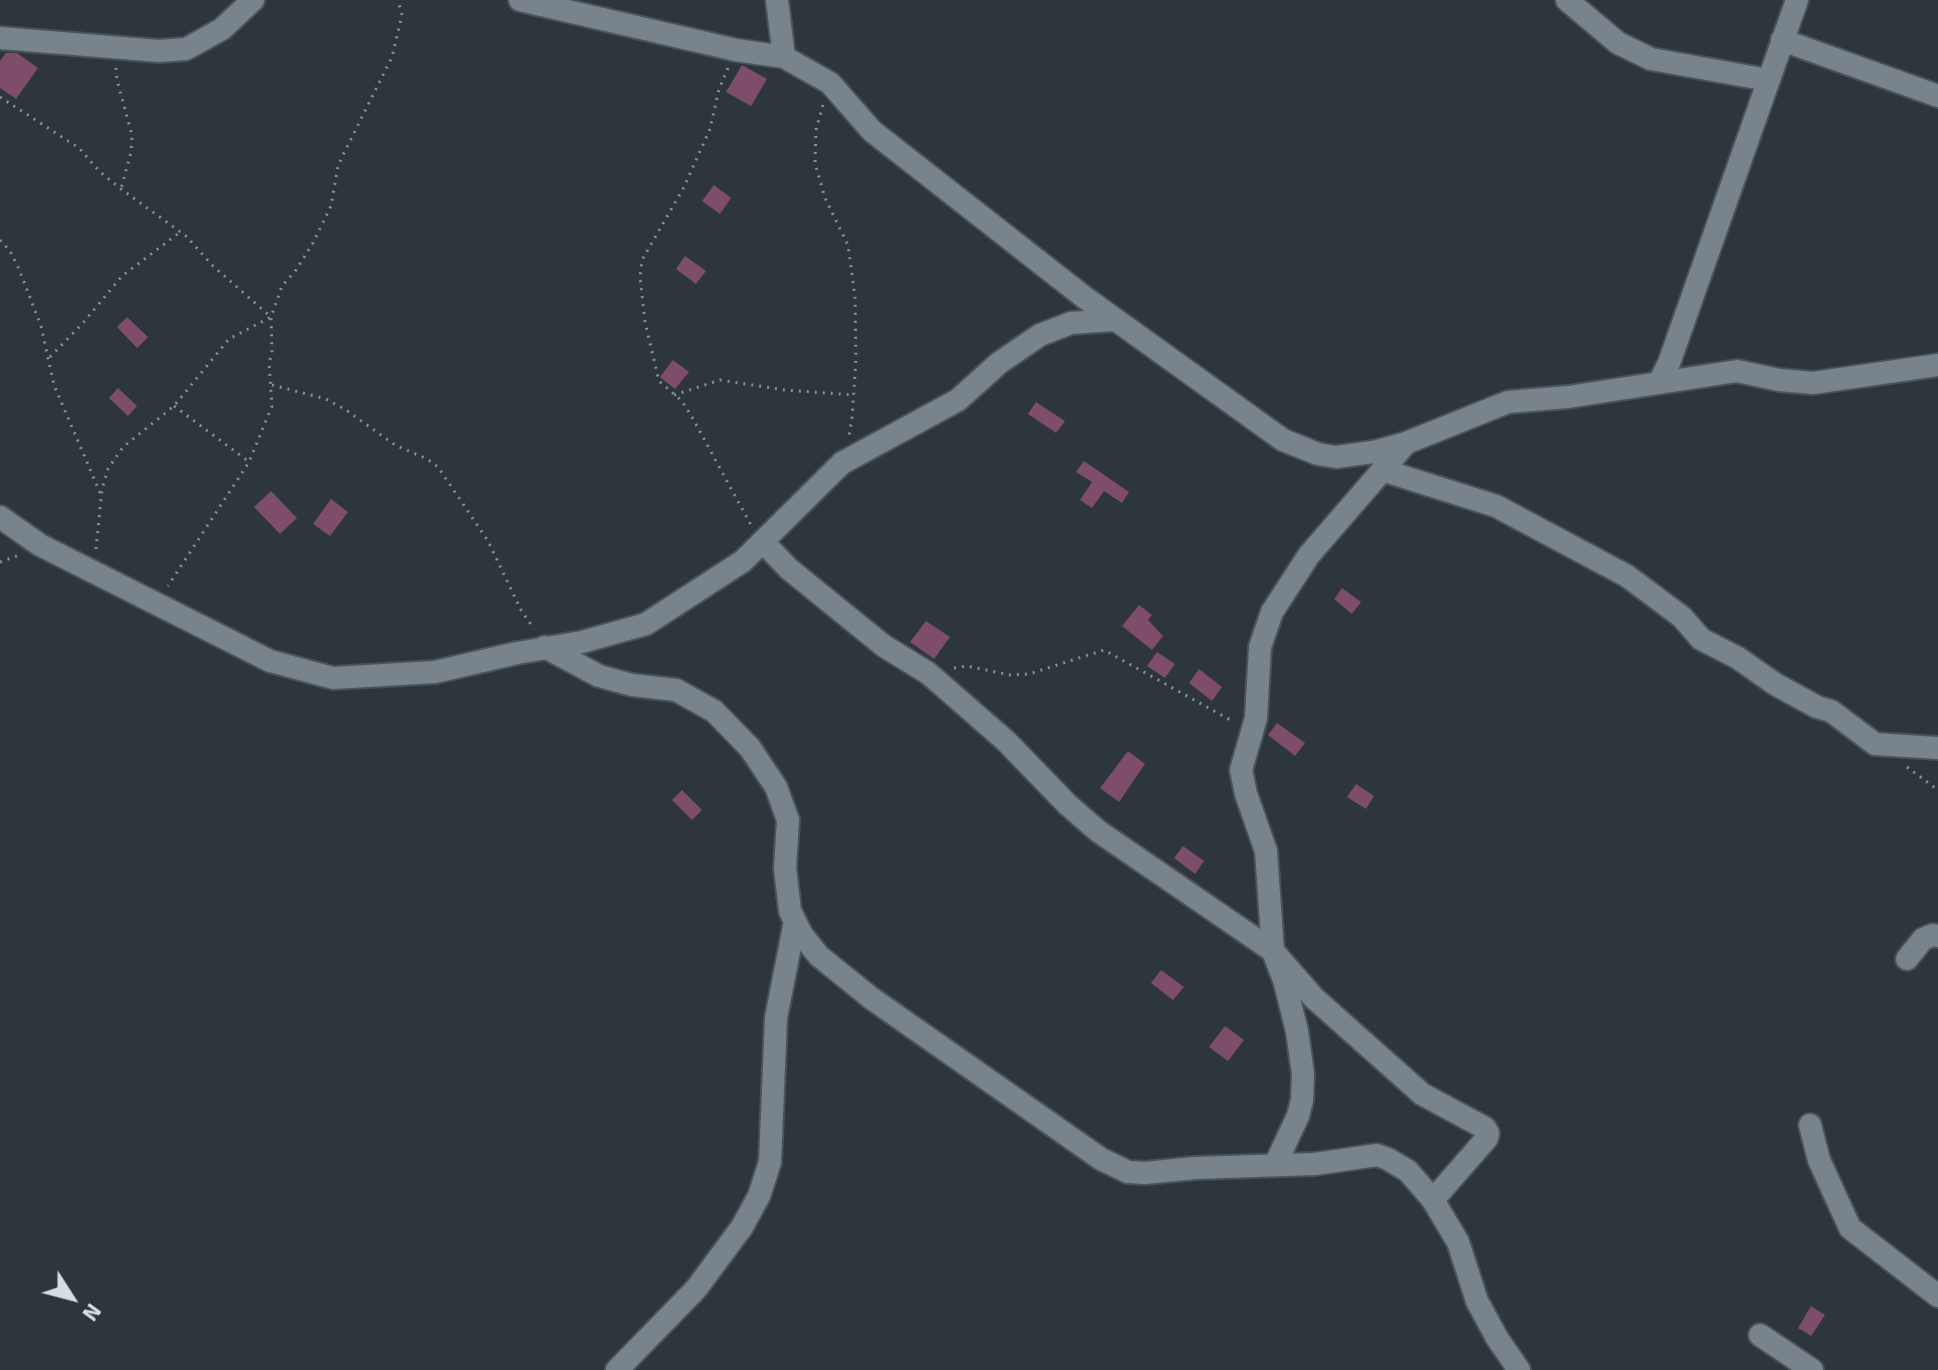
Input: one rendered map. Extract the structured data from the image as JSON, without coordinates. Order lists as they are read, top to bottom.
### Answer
{
  "north": "bottom right"
}
